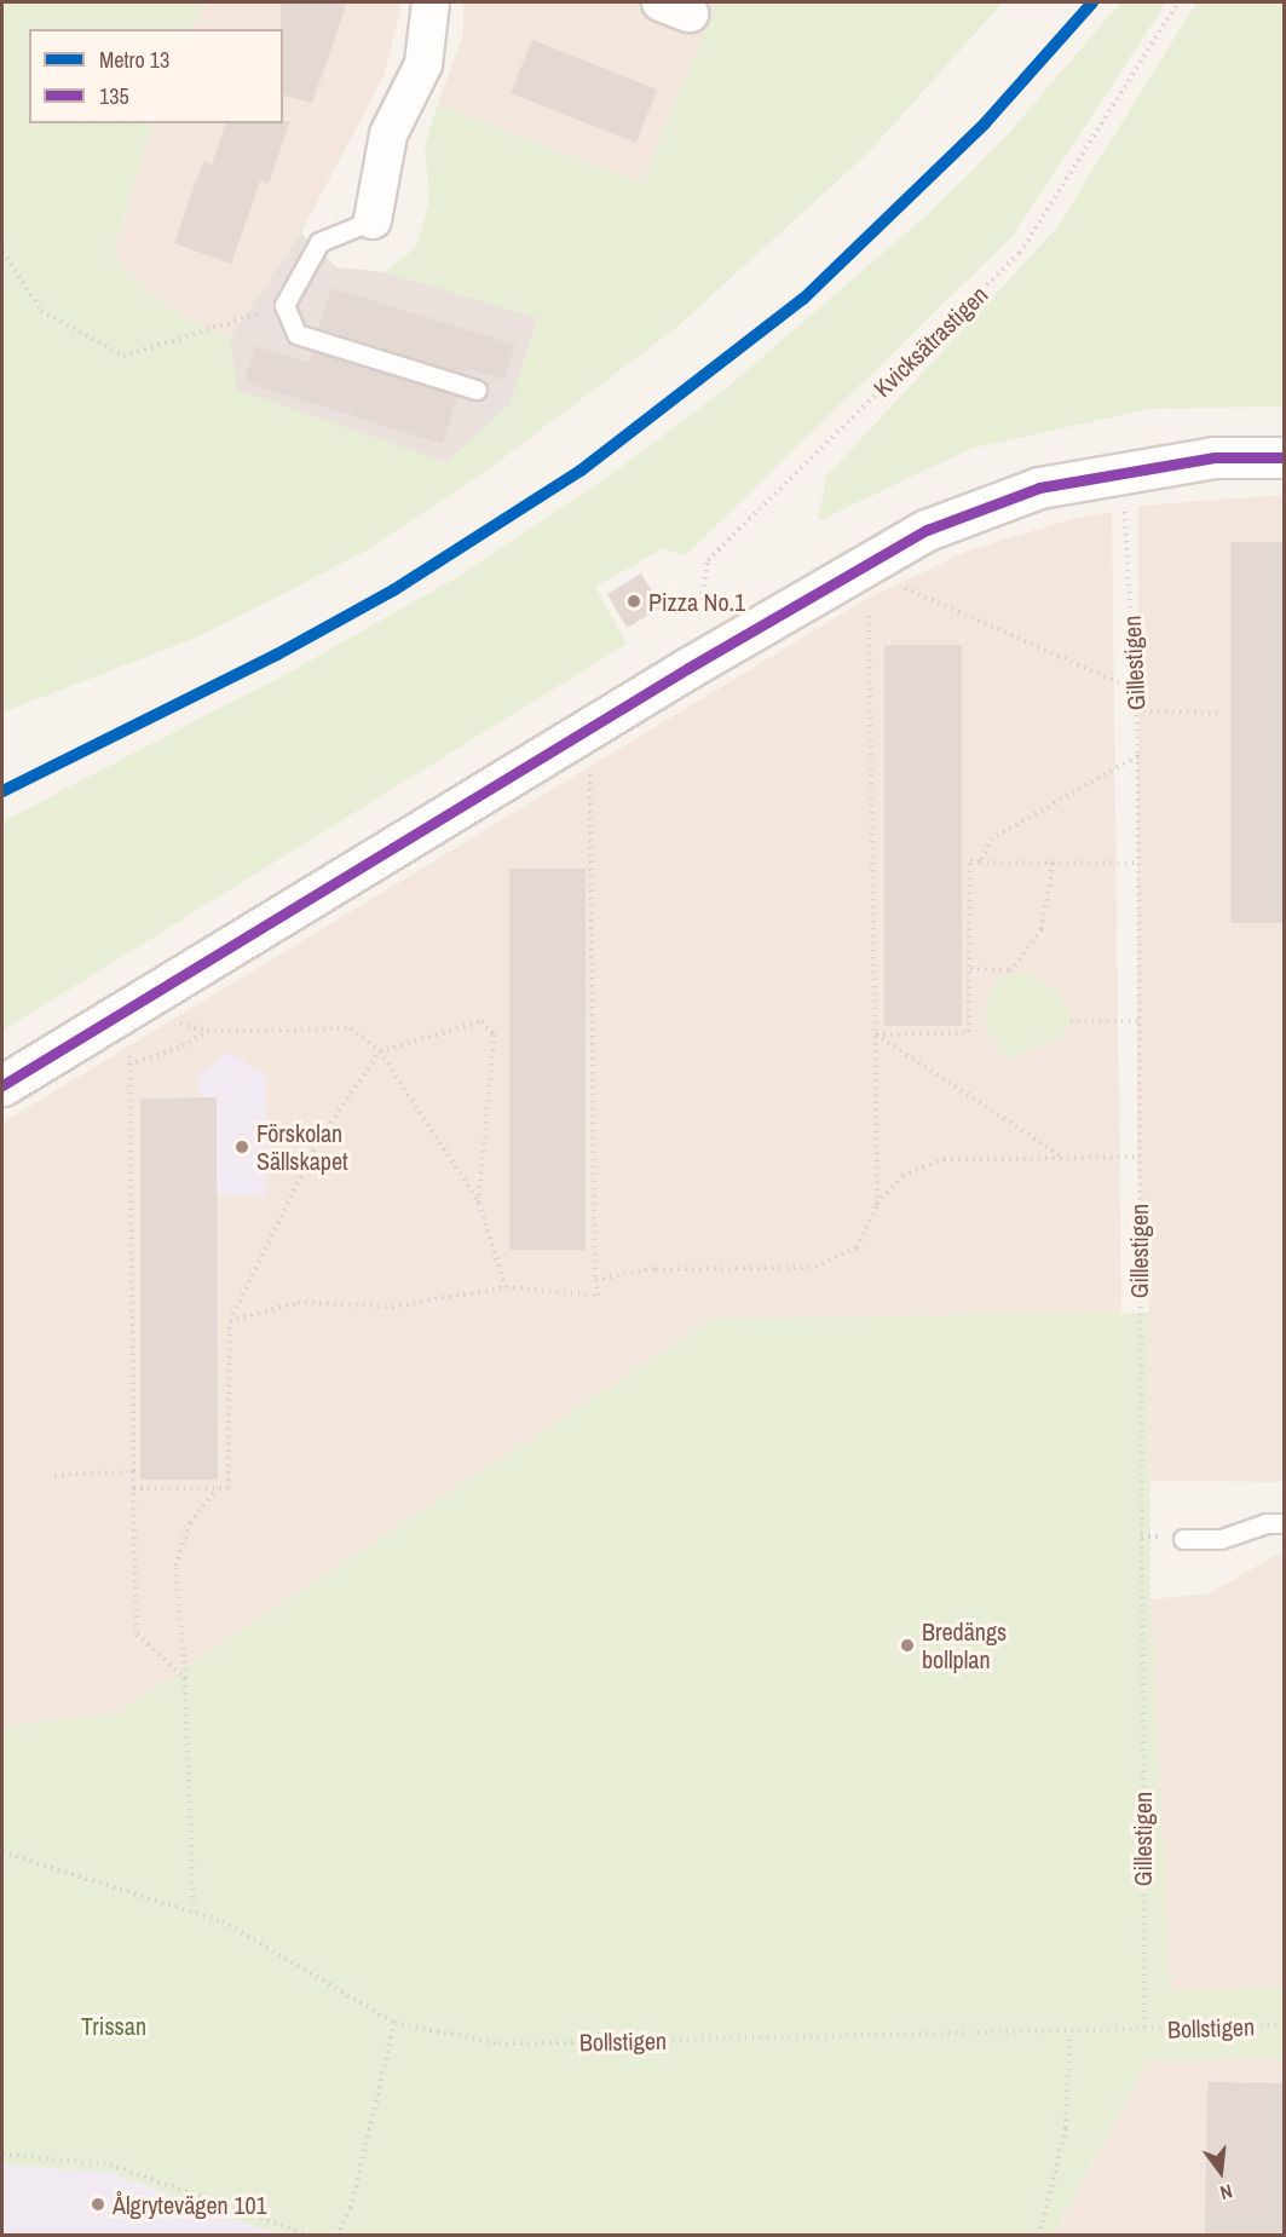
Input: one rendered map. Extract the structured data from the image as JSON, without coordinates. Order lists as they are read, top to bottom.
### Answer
{
  "streets": {
    "path": ["Kvicksätrastigen", "Gillestigen", "Bollstigen"]
  },
  "crossings": [
    ["Gillestigen", "Bollstigen"]
  ],
  "parks": ["Trissan"],
  "places": [
    "Pizza No.1",
    "Förskolan Sällskapet",
    "Bredängs bollplan",
    "Ålgrytevägen 101"
  ],
  "lines": ["metro line 13", "transit line 135"],
  "legend": ["Metro 13", "135"],
  "north": "bottom"
}
